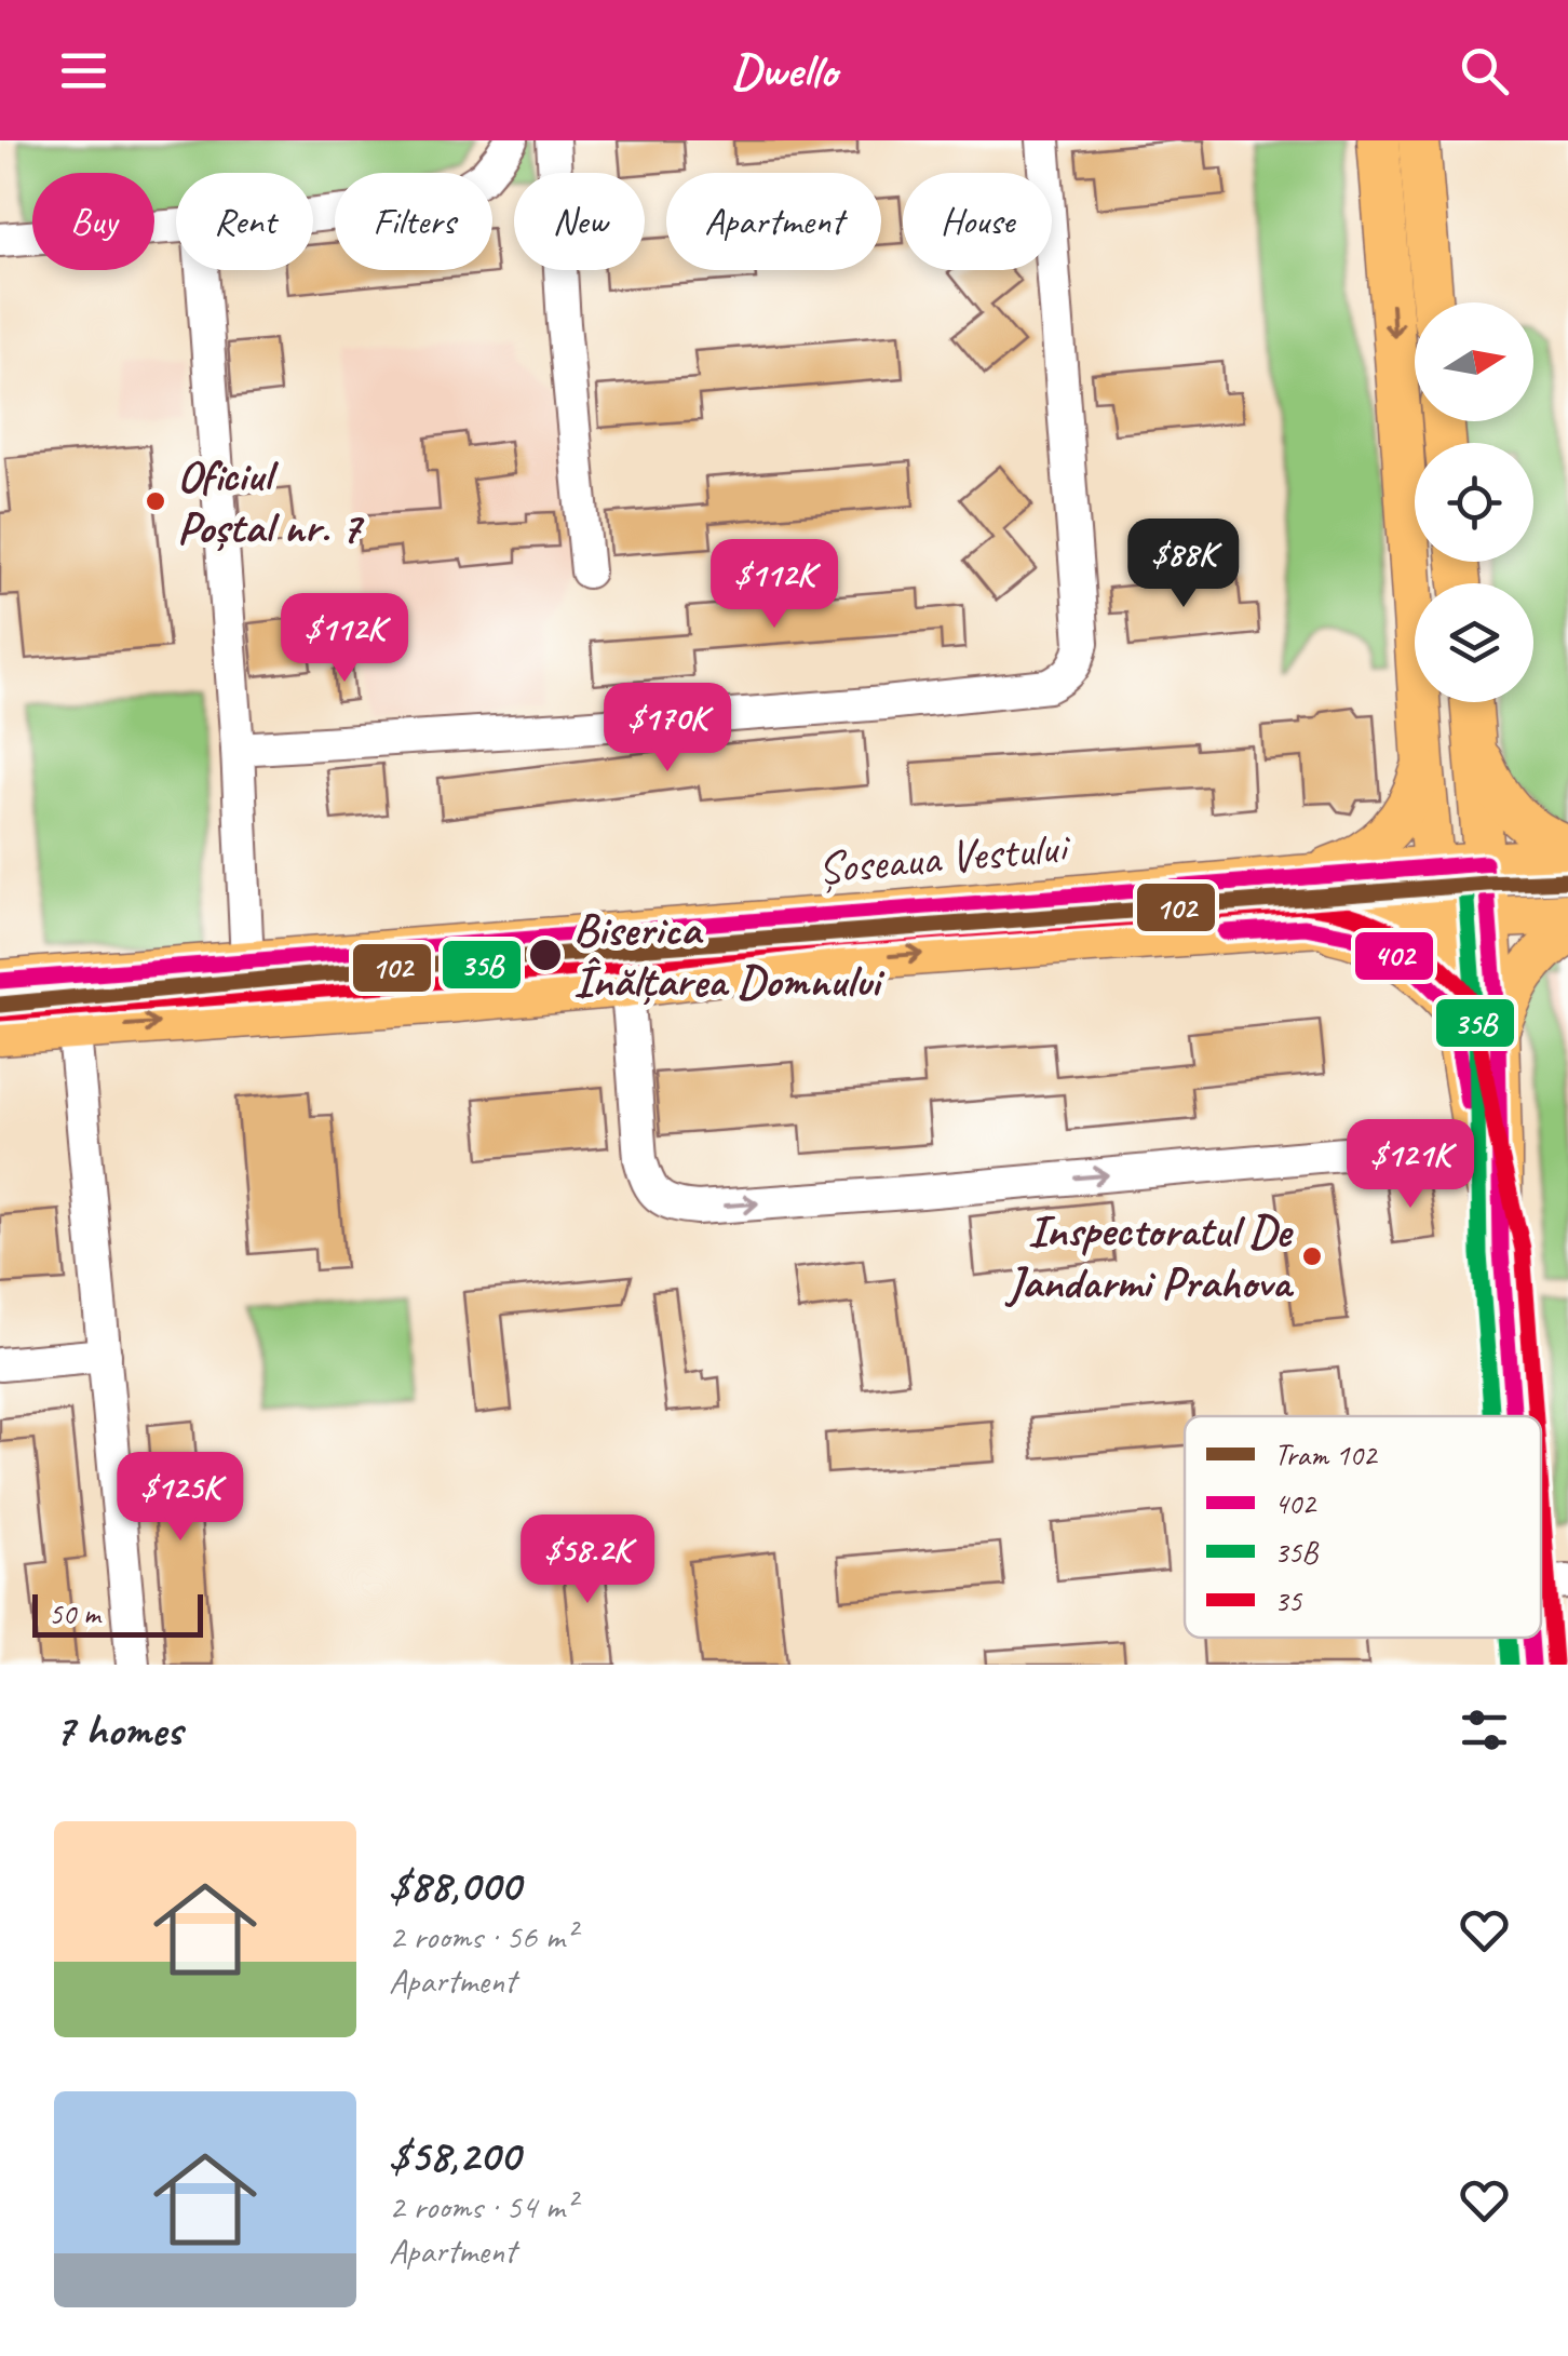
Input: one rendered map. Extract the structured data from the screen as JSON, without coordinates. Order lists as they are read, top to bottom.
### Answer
{
  "streets": {
    "main road": ["Șoseaua Vestului"]
  },
  "places": ["Oficiul Poștal nr. 7", "Biserica Înălțarea Domnului", "Inspectoratul De Jandarmi Prahova"],
  "lines": [
    "transit line 402",
    "tram line 102",
    "transit line 35B",
    "transit line 35"
  ],
  "legend": [
    "Tram 102",
    "402",
    "35B",
    "35"
  ],
  "scale_bar": "50 m",
  "north": "right",
  "page": {
    "header": "Dwello",
    "chip": [
      "Buy",
      "Rent",
      "Filters",
      "New",
      "Apartment",
      "House"
    ],
    "price": [
      "$88K",
      "$112K",
      "$112K",
      "$170K",
      "$121K",
      "$125K",
      "$58.2K"
    ],
    "scale": "50 m",
    "heading": "7 homes",
    "list": [
      {
        "name": "$88,000",
        "note": "2 rooms · 56 m² · Apartment"
      },
      {
        "name": "$58,200",
        "note": "2 rooms · 54 m² · Apartment"
      }
    ]
  }
}
